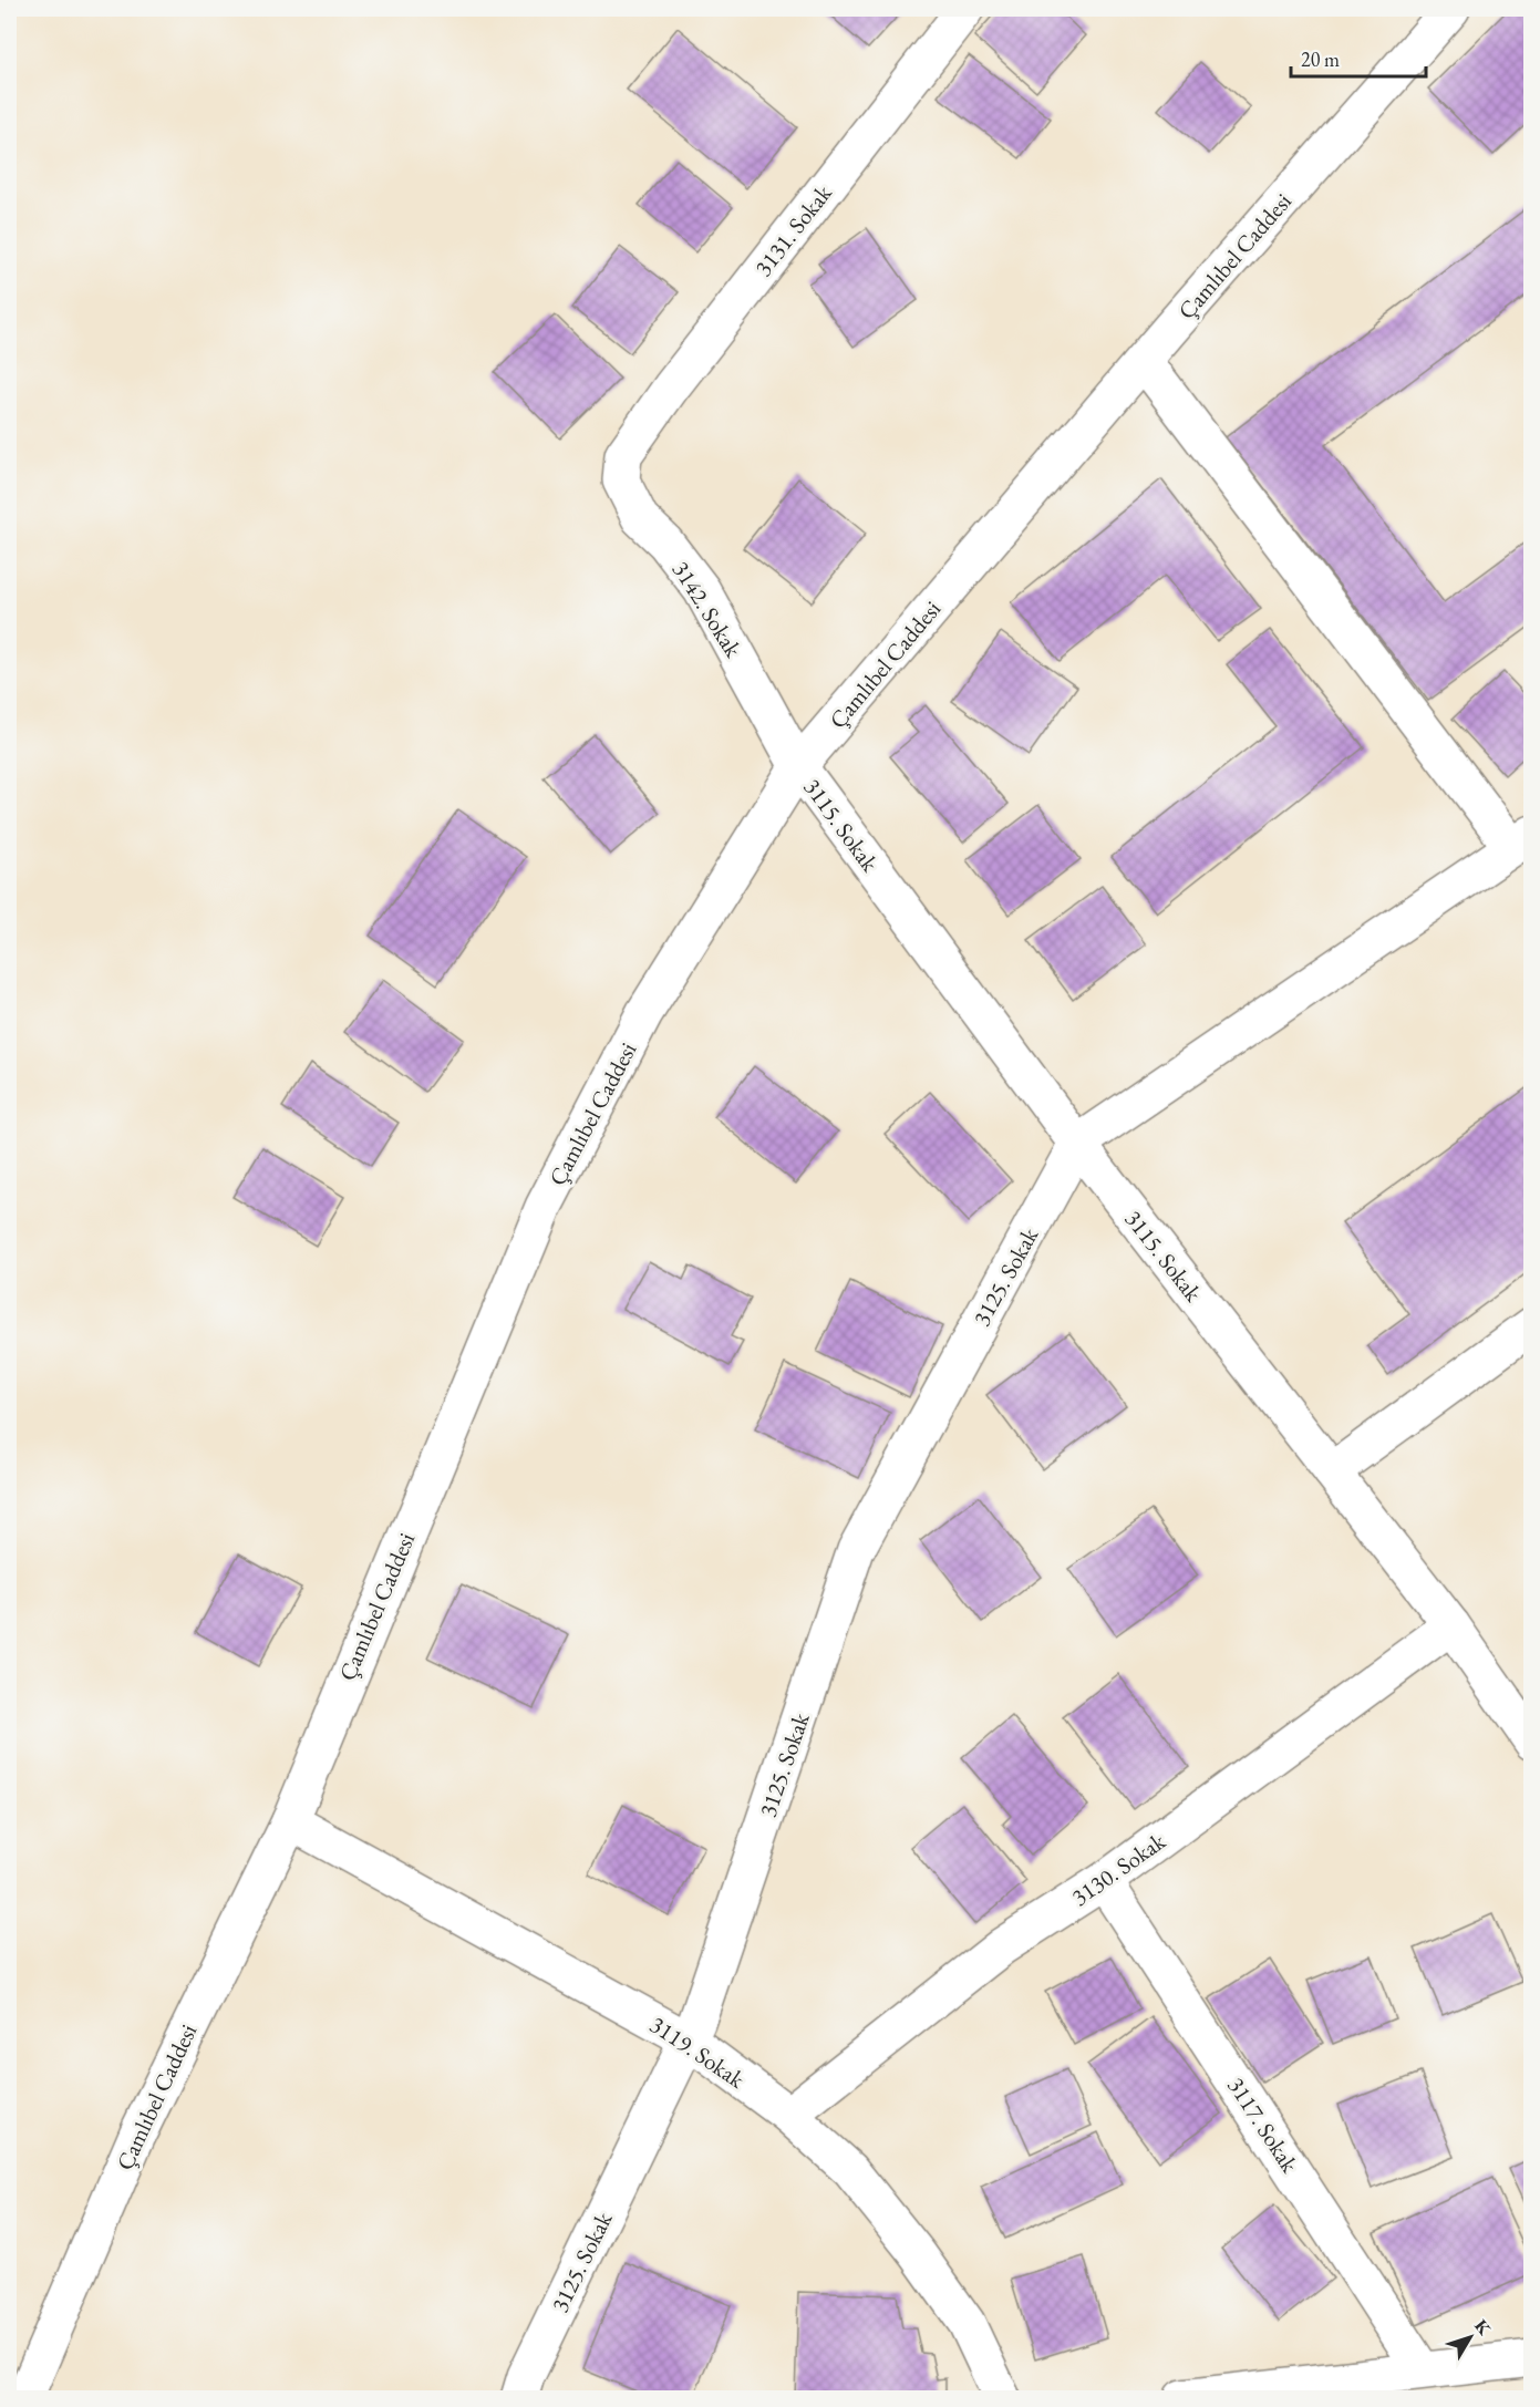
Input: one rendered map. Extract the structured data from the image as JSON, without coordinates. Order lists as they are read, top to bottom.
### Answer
{
  "streets": {
    "street": [
      "3131. Sokak",
      "Çamlıbel Caddesi",
      "3142. Sokak",
      "3115. Sokak",
      "3125. Sokak",
      "3130. Sokak",
      "3119. Sokak",
      "3117. Sokak"
    ]
  },
  "crossings": [
    ["3131. Sokak", "3142. Sokak"],
    ["Çamlıbel Caddesi", "3142. Sokak"],
    ["Çamlıbel Caddesi", "3115. Sokak"],
    ["Çamlıbel Caddesi", "3119. Sokak"],
    ["3142. Sokak", "3115. Sokak"],
    ["3115. Sokak", "3125. Sokak"],
    ["3115. Sokak", "3130. Sokak"],
    ["3125. Sokak", "3119. Sokak"],
    ["3130. Sokak", "3119. Sokak"],
    ["3130. Sokak", "3117. Sokak"]
  ],
  "scale_bar": "20 m",
  "north": "top right"
}
